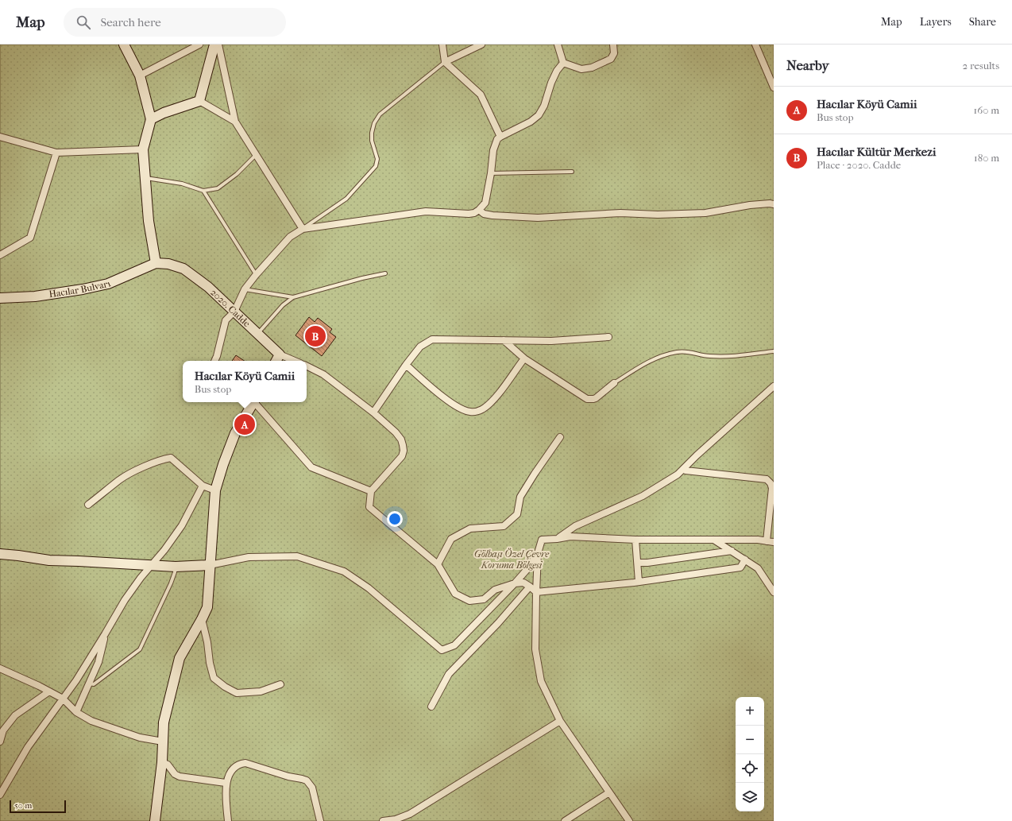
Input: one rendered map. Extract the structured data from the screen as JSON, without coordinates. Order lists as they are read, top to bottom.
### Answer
{
  "streets": {
    "street": ["Hacılar Bulvarı", "2020. Cadde"]
  },
  "crossings": [
    ["Hacılar Bulvarı", "2020. Cadde"]
  ],
  "parks": ["Gölbaşı Özel Çevre Koruma Bölgesi"],
  "scale_bar": "50 m",
  "page": {
    "header": "Map",
    "search": "Search here",
    "nav": ["Map", "Layers", "Share"],
    "heading": ["Nearby", "2 results"],
    "list": [
      {
        "mark": "A",
        "name": "Hacılar Köyü Camii",
        "note": "Bus stop",
        "value": "160 m"
      },
      {
        "mark": "B",
        "name": "Hacılar Kültür Merkezi",
        "note": "Place · 2020. Cadde",
        "value": "180 m"
      }
    ],
    "pins": ["B", "A"],
    "popup": ["Hacılar Köyü Camii", "Bus stop"],
    "map_buttons": ["+", "−"],
    "scale": "50 m"
  }
}
